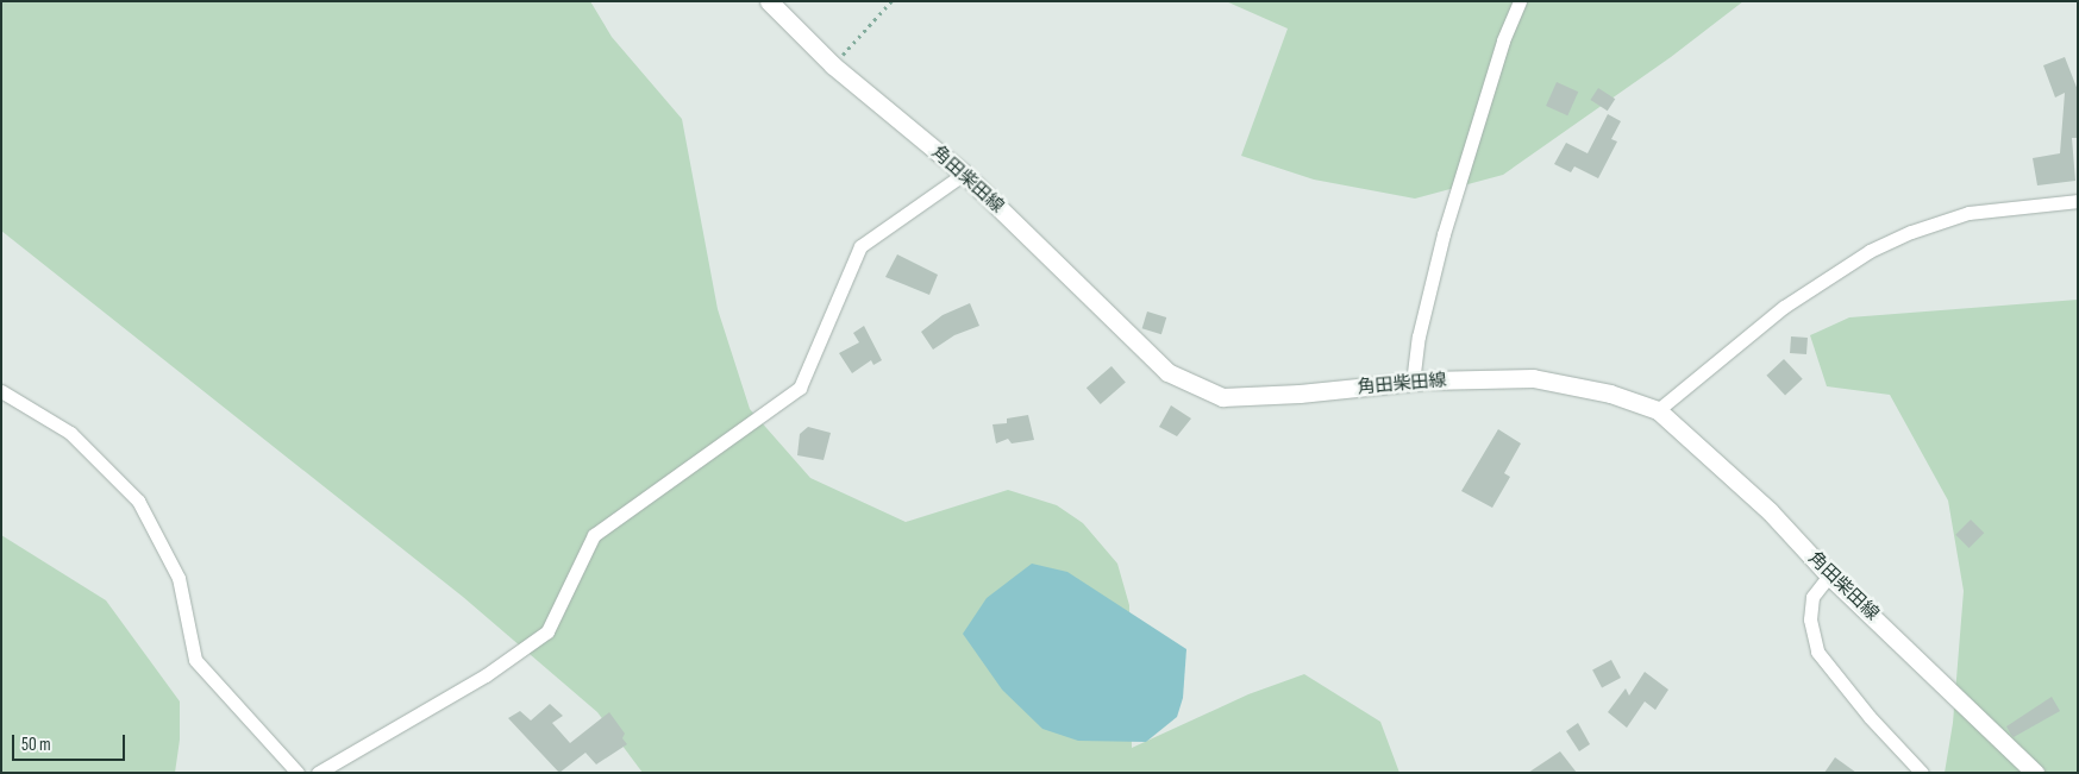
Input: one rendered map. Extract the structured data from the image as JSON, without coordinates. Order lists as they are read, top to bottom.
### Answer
{
  "streets": {
    "main road": ["角田柴田線"]
  },
  "scale_bar": "50 m"
}
